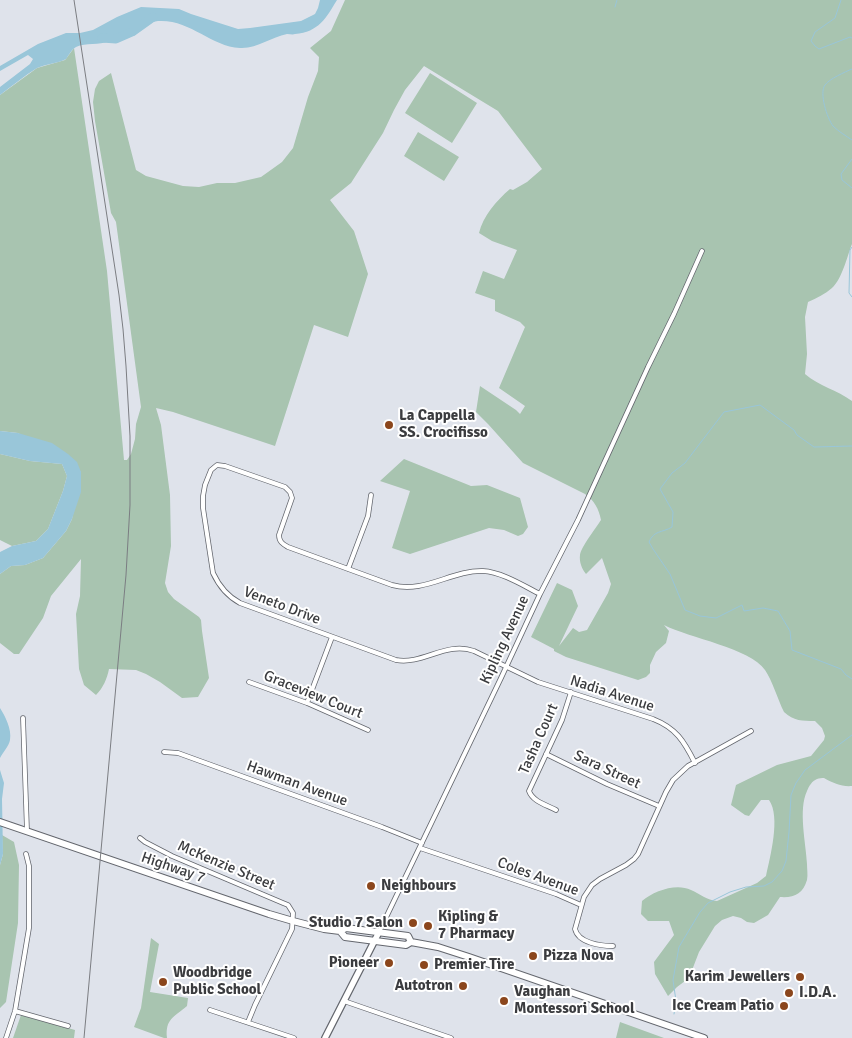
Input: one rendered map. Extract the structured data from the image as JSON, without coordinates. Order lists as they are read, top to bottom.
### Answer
{
  "streets": {
    "main road": ["Highway 7"],
    "street": [
      "Veneto Drive",
      "Kipling Avenue",
      "Nadia Avenue",
      "Graceview Court",
      "Tasha Court",
      "Sara Street",
      "Hawman Avenue",
      "McKenzie Street",
      "Coles Avenue"
    ]
  },
  "crossings": [
    ["Veneto Drive", "Kipling Avenue"],
    ["Veneto Drive", "Nadia Avenue"],
    ["Kipling Avenue", "Nadia Avenue"],
    ["Kipling Avenue", "Hawman Avenue"],
    ["Kipling Avenue", "Highway 7"],
    ["Kipling Avenue", "Coles Avenue"],
    ["Nadia Avenue", "Tasha Court"],
    ["Tasha Court", "Sara Street"],
    ["Hawman Avenue", "Coles Avenue"],
    ["McKenzie Street", "Highway 7"]
  ],
  "places": [
    "La Cappella SS. Crocifisso",
    "Neighbours",
    "Studio 7 Salon",
    "Kipling & 7 Pharmacy",
    "Pizza Nova",
    "Pioneer",
    "Premier Tire",
    "Karim Jewellers",
    "Woodbridge Public School",
    "Autotron",
    "I.D.A.",
    "Vaughan Montessori School",
    "Ice Cream Patio"
  ]
}
